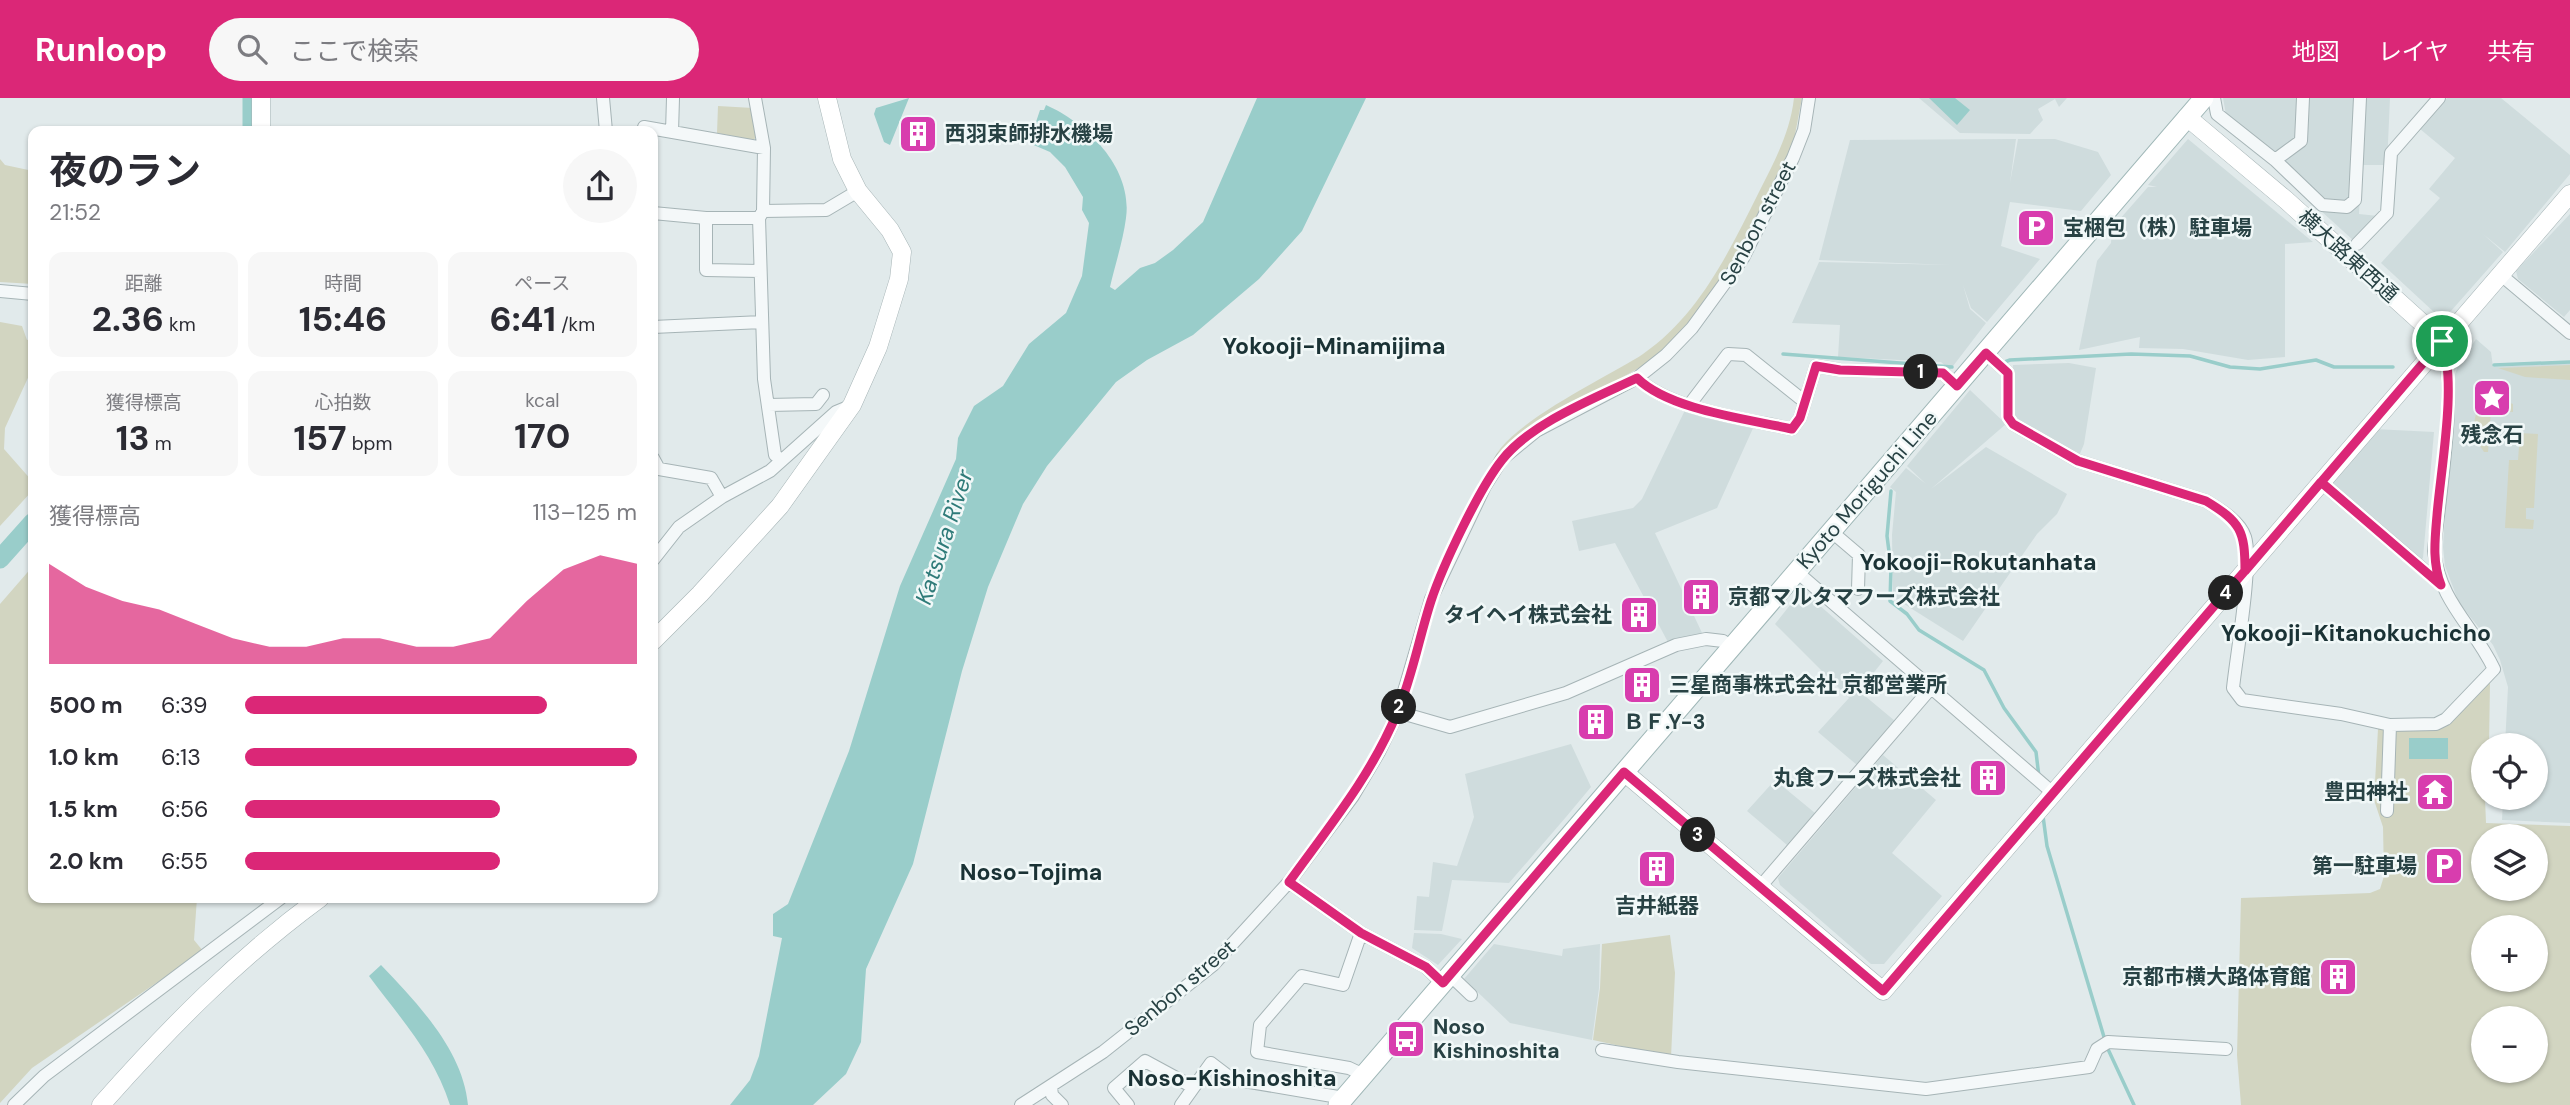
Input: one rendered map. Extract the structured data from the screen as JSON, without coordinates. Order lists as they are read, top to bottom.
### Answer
{
  "streets": {
    "main road": ["Kyoto Moriguchi Line"],
    "street": ["Senbon street", "横大路東西通"]
  },
  "crossings": [
    ["横大路東西通", "Kyoto Moriguchi Line"]
  ],
  "districts": [
    "Yokooji-Minamijima",
    "Yokooji-Rokutanhata",
    "Yokooji-Kitanokuchicho",
    "Noso-Tojima",
    "Noso-Kishinoshita"
  ],
  "water": ["Katsura River"],
  "places": {
    "building": [
      "西羽束師排水機場",
      "京都マルタマフーズ株式会社",
      "タイヘイ株式会社",
      "三星商事株式会社 京都営業所",
      "ＢＦ.Y-3",
      "丸食フーズ株式会社",
      "吉井紙器",
      "京都市横大路体育館"
    ],
    "parking": ["宝梱包（株）駐車場", "第一駐車場"],
    "place": ["残念石"],
    "temple": ["豊田神社"],
    "bus stop": ["Noso Kishinoshita"]
  },
  "page": {
    "header": "Runloop",
    "search": "ここで検索",
    "nav": ["地図", "レイヤ", "共有"],
    "heading": ["夜のラン", "21:52"],
    "stats": [
      ["距離", "2.36 km"],
      ["時間", "15:46"],
      ["ペース", "6:41 /km"],
      ["獲得標高", "13 m"],
      ["心拍数", "157 bpm"],
      ["kcal", "170"]
    ],
    "pins": [
      "1",
      "4",
      "2",
      "3"
    ],
    "chart": ["獲得標高", "113–125 m"],
    "list": [
      {
        "name": "500 m",
        "note": "6:39"
      },
      {
        "name": "1.0 km",
        "note": "6:13"
      },
      {
        "name": "1.5 km",
        "note": "6:56"
      },
      {
        "name": "2.0 km",
        "note": "6:55"
      }
    ],
    "map_buttons": ["+", "−"]
  }
}
